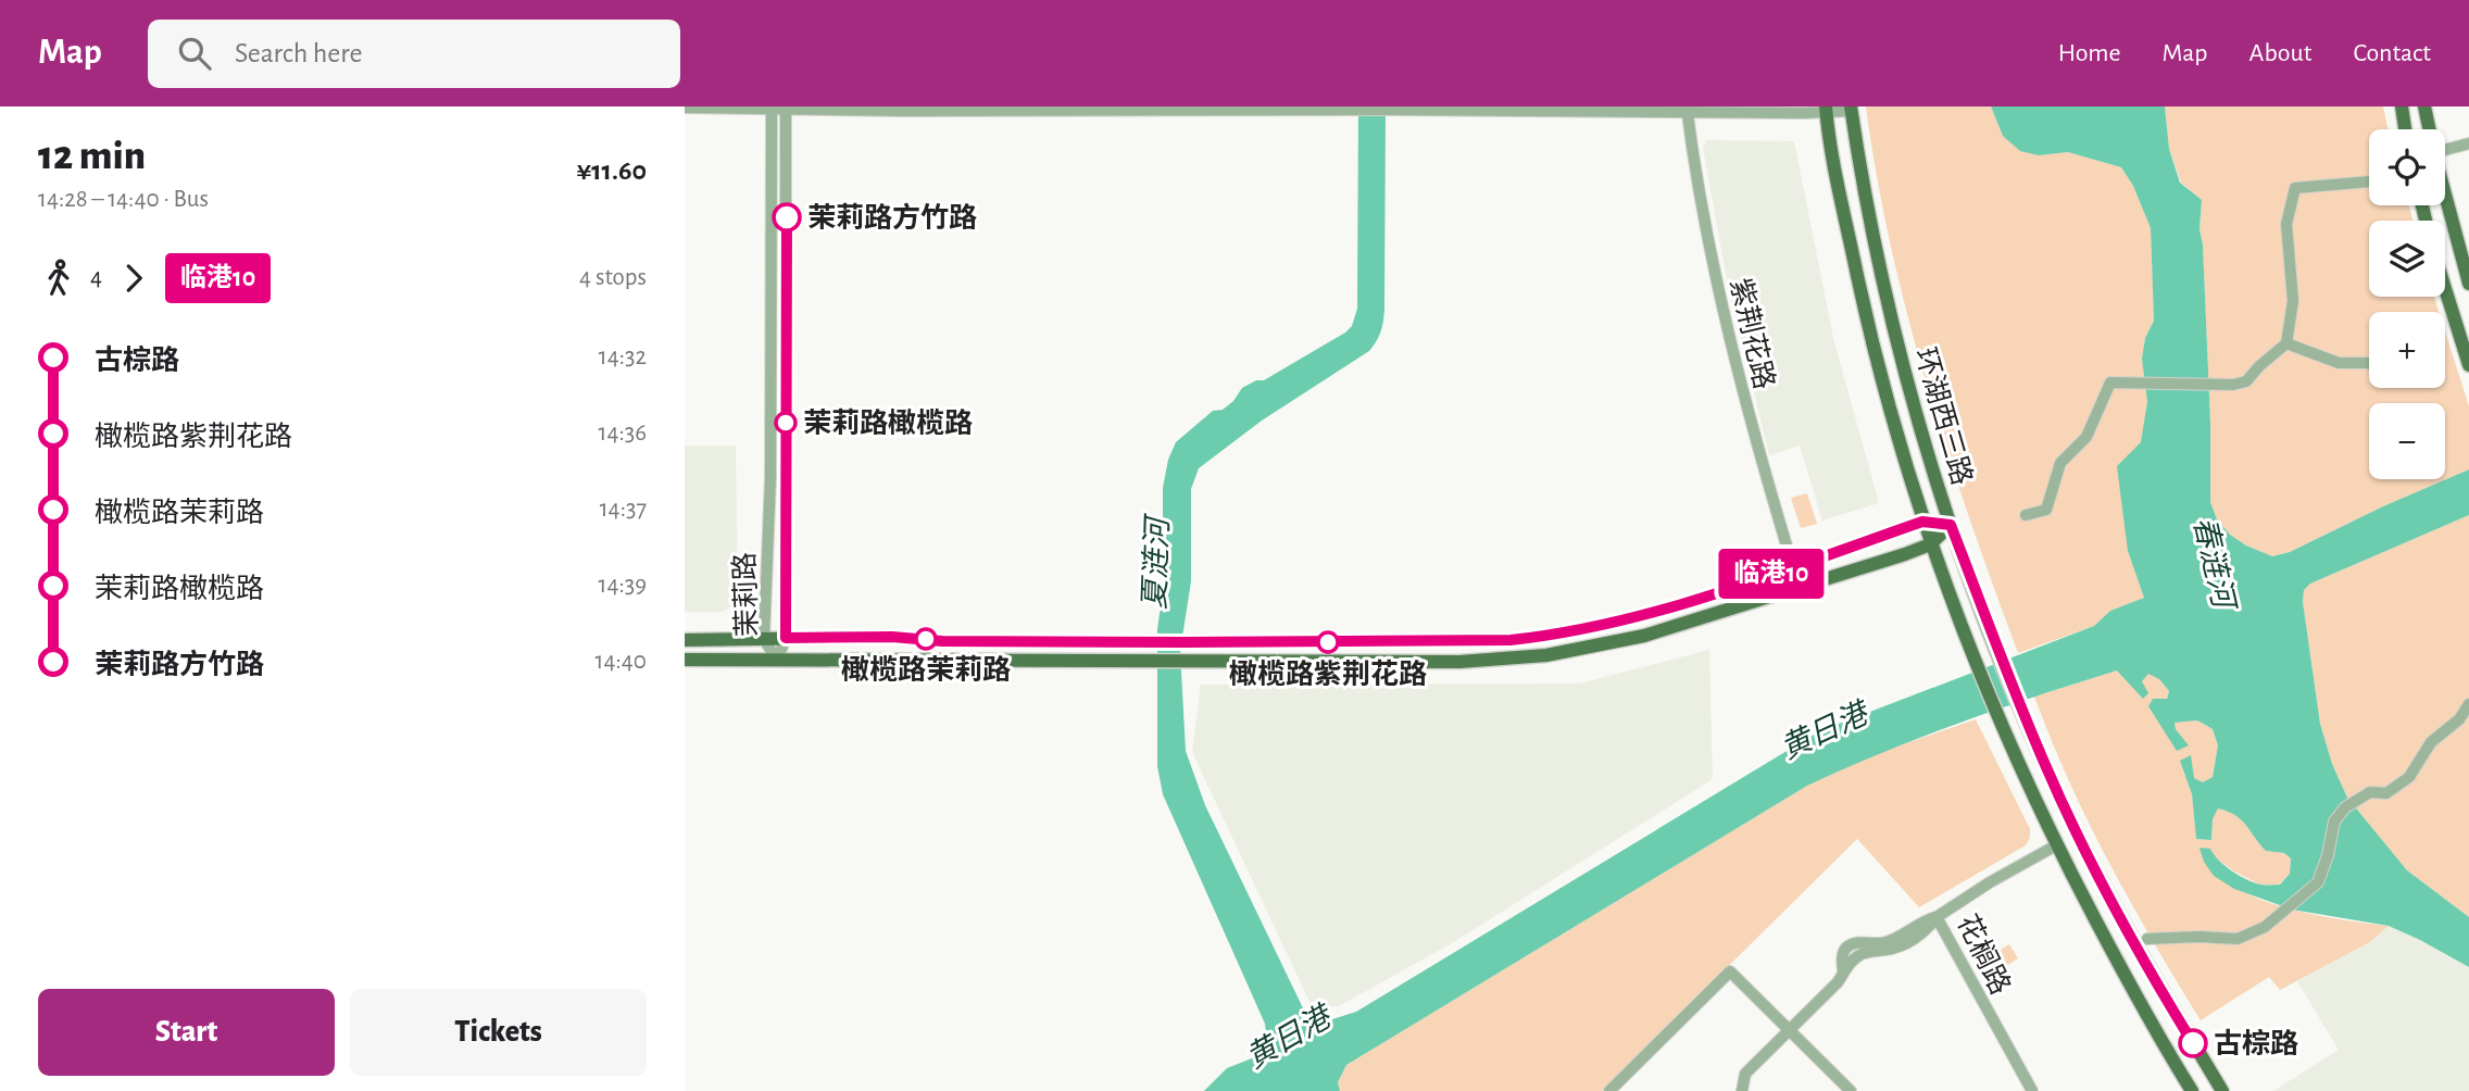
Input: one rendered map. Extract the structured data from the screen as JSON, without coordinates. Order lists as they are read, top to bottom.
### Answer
{
  "streets": {
    "main road": ["环湖西三路"],
    "street": ["紫荆花路", "茉莉路", "花榈路"]
  },
  "crossings": [
    ["环湖西三路", "花榈路"]
  ],
  "water": ["春涟河", "夏涟河", "黄日港"],
  "places": [
    "茉莉路方竹路",
    "茉莉路橄榄路",
    "橄榄路茉莉路",
    "橄榄路紫荆花路",
    "古棕路"
  ],
  "lines": ["bus line 临港10"],
  "page": {
    "header": "Map",
    "search": "Search here",
    "nav": [
      "Home",
      "Map",
      "About",
      "Contact"
    ],
    "heading": ["12 min", "14:28 – 14:40 · Bus", "¥11.60"],
    "on_map": "临港10",
    "map_buttons": ["+", "−"],
    "legs": ["4", "临港10", "4 stops"],
    "list": [
      {
        "name": "古棕路",
        "value": "14:32"
      },
      {
        "name": "橄榄路紫荆花路",
        "value": "14:36"
      },
      {
        "name": "橄榄路茉莉路",
        "value": "14:37"
      },
      {
        "name": "茉莉路橄榄路",
        "value": "14:39"
      },
      {
        "name": "茉莉路方竹路",
        "value": "14:40"
      }
    ],
    "buttons": ["Start", "Tickets"]
  }
}
